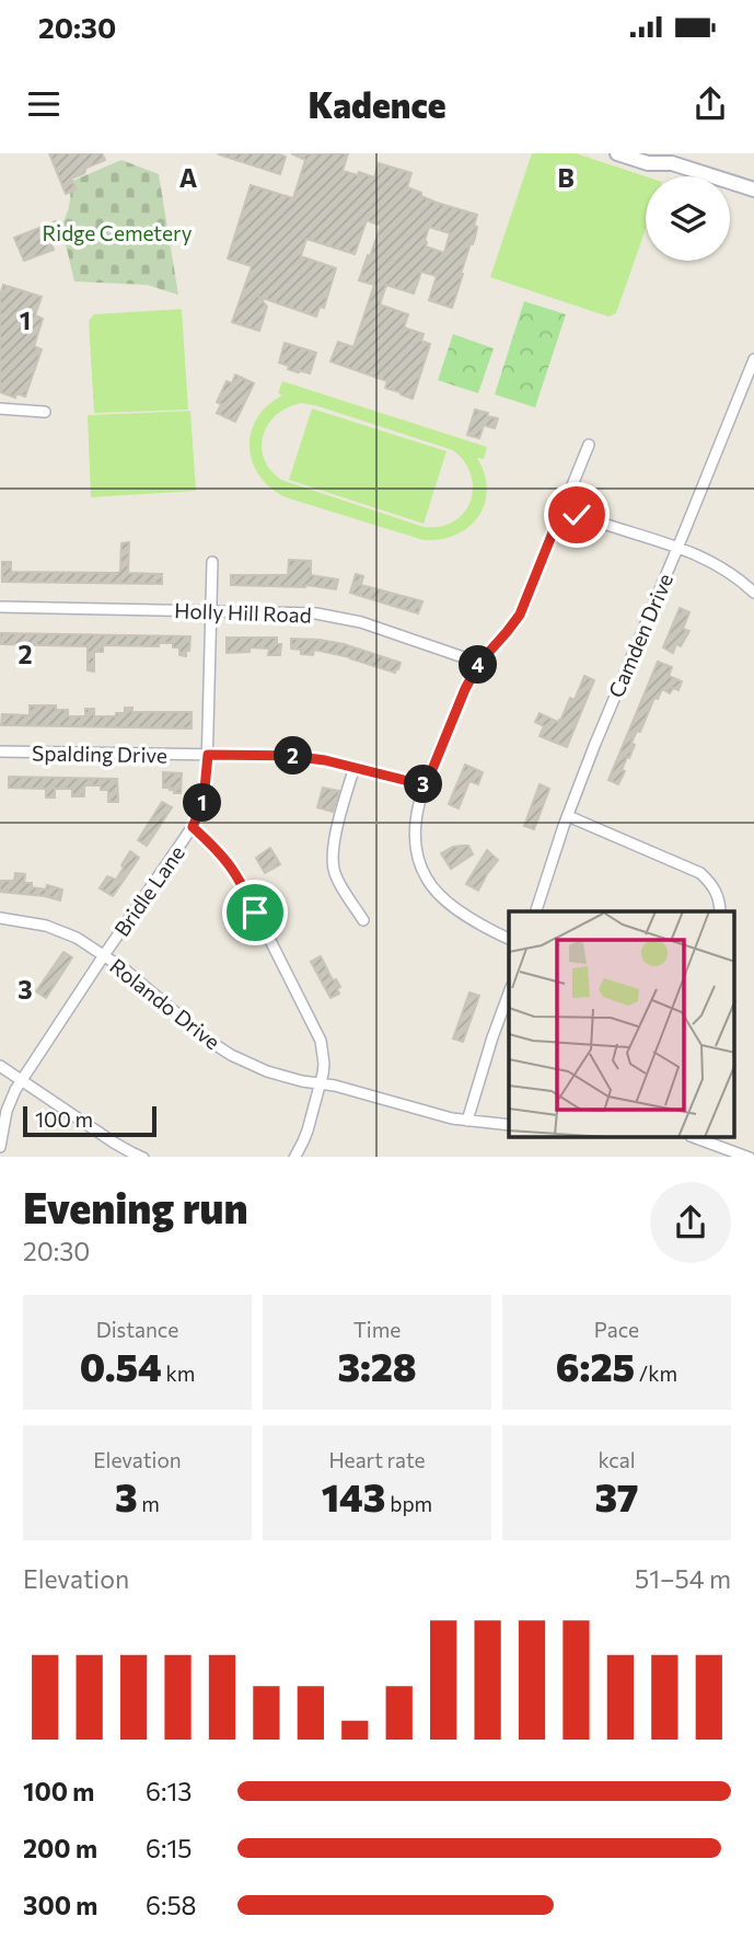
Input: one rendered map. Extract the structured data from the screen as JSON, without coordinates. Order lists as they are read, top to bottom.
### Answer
{
  "streets": {
    "street": [
      "Holly Hill Road",
      "Camden Drive",
      "Spalding Drive",
      "Bridle Lane",
      "Rolando Drive"
    ]
  },
  "crossings": [
    ["Holly Hill Road", "Bridle Lane"],
    ["Spalding Drive", "Bridle Lane"],
    ["Bridle Lane", "Rolando Drive"]
  ],
  "parks": ["Ridge Cemetery"],
  "scale_bar": "100 m",
  "page": {
    "status": "20:30",
    "header": "Kadence",
    "pins": [
      "4",
      "2",
      "3",
      "1"
    ],
    "scale": "100 m",
    "heading": ["Evening run", "20:30"],
    "stats": [
      ["Distance", "0.54 km"],
      ["Time", "3:28"],
      ["Pace", "6:25 /km"],
      ["Elevation", "3 m"],
      ["Heart rate", "143 bpm"],
      ["kcal", "37"]
    ],
    "chart": ["Elevation", "51–54 m"],
    "list": [
      {
        "name": "100 m",
        "note": "6:13"
      },
      {
        "name": "200 m",
        "note": "6:15"
      },
      {
        "name": "300 m",
        "note": "6:58"
      }
    ]
  },
  "grid": {
    "columns": ["A", "B"],
    "rows": ["1", "2", "3"]
  }
}
